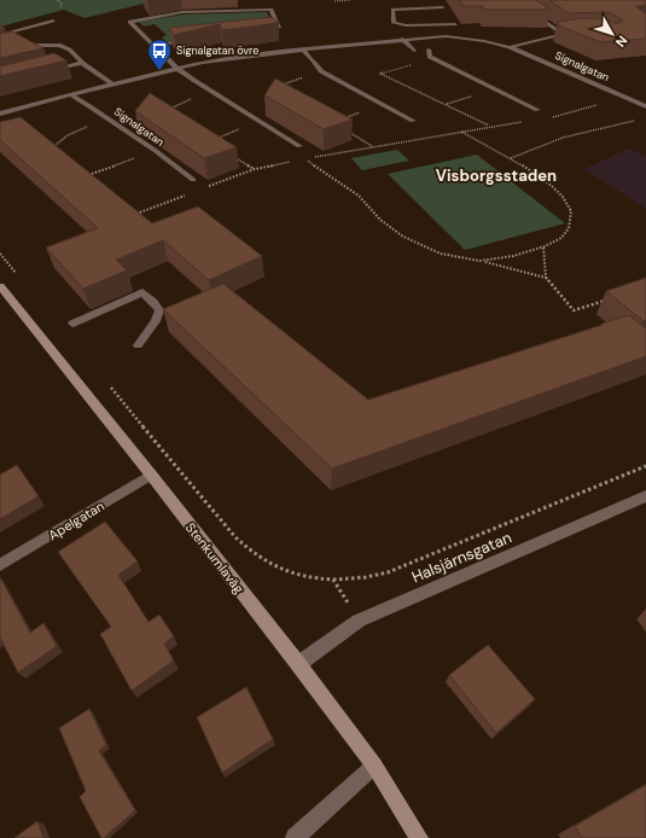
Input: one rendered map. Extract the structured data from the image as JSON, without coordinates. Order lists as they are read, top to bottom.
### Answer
{
  "streets": {
    "street": [
      "Signalgatan",
      "Apelgatan",
      "Halsjärnsgatan",
      "Stenkumlaväg"
    ]
  },
  "crossings": [
    ["Apelgatan", "Stenkumlaväg"],
    ["Halsjärnsgatan", "Stenkumlaväg"]
  ],
  "districts": ["Visborgsstaden"],
  "places": {
    "bus stop": ["Signalgatan övre"]
  },
  "north": "bottom right"
}
